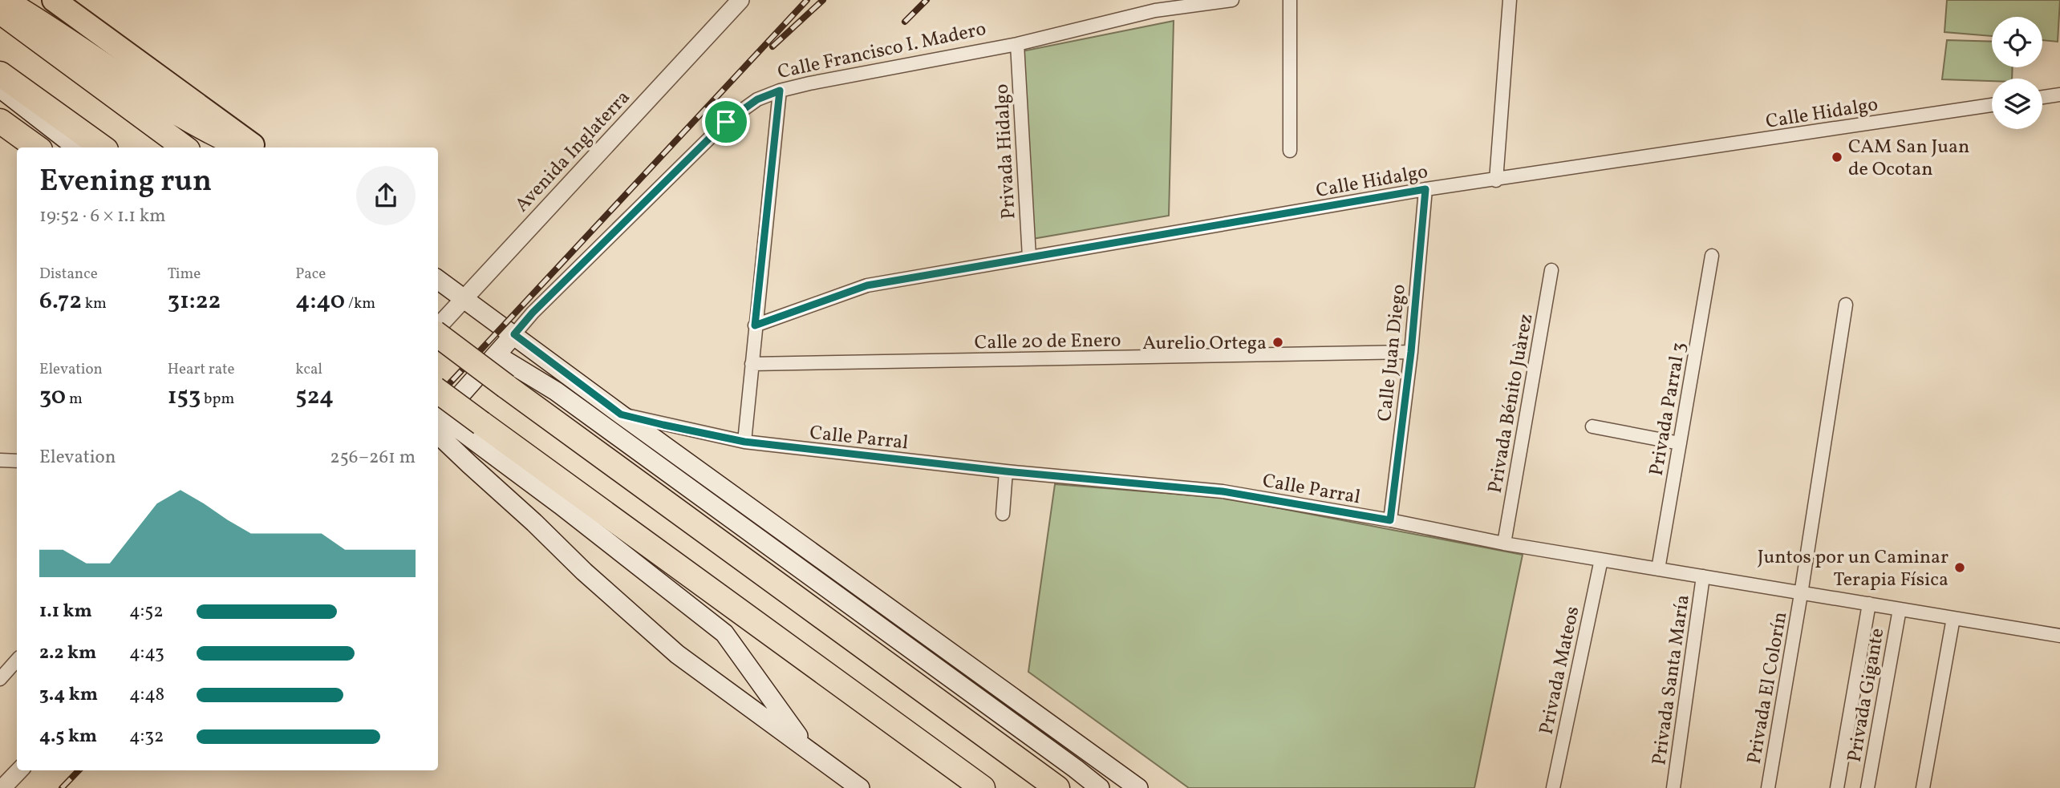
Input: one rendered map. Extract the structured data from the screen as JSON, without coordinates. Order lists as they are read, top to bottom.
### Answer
{
  "streets": {
    "main road": ["Calle Francisco I. Madero"],
    "street": [
      "Calle Hidalgo",
      "Avenida Inglaterra",
      "Privada Hidalgo",
      "Calle 20 de Enero",
      "Calle Juan Diego",
      "Privada Bénito Juàrez",
      "Privada Parral 3",
      "Calle Parral",
      "Privada Mateos",
      "Privada Santa María",
      "Privada El Colorín",
      "Privada Gigante"
    ]
  },
  "crossings": [
    ["Calle Francisco I. Madero", "Privada Hidalgo"],
    ["Calle Hidalgo", "Privada Hidalgo"],
    ["Calle Hidalgo", "Calle Juan Diego"],
    ["Calle 20 de Enero", "Calle Juan Diego"],
    ["Calle Juan Diego", "Calle Parral"],
    ["Privada Bénito Juàrez", "Calle Parral"],
    ["Privada Parral 3", "Calle Parral"],
    ["Calle Parral", "Privada Mateos"],
    ["Calle Parral", "Privada Santa María"],
    ["Calle Parral", "Privada El Colorín"],
    ["Calle Parral", "Privada Gigante"]
  ],
  "places": ["CAM San Juan de Ocotan", "Aurelio Ortega", "Juntos por un Caminar Terapia Física"],
  "page": {
    "heading": ["Evening run", "19:52 · 6 × 1.1 km"],
    "stats": [
      ["Distance", "6.72 km"],
      ["Time", "31:22"],
      ["Pace", "4:40 /km"],
      ["Elevation", "30 m"],
      ["Heart rate", "153 bpm"],
      ["kcal", "524"]
    ],
    "chart": ["Elevation", "256–261 m"],
    "list": [
      {
        "name": "1.1 km",
        "note": "4:52"
      },
      {
        "name": "2.2 km",
        "note": "4:43"
      },
      {
        "name": "3.4 km",
        "note": "4:48"
      },
      {
        "name": "4.5 km",
        "note": "4:32"
      }
    ]
  }
}
